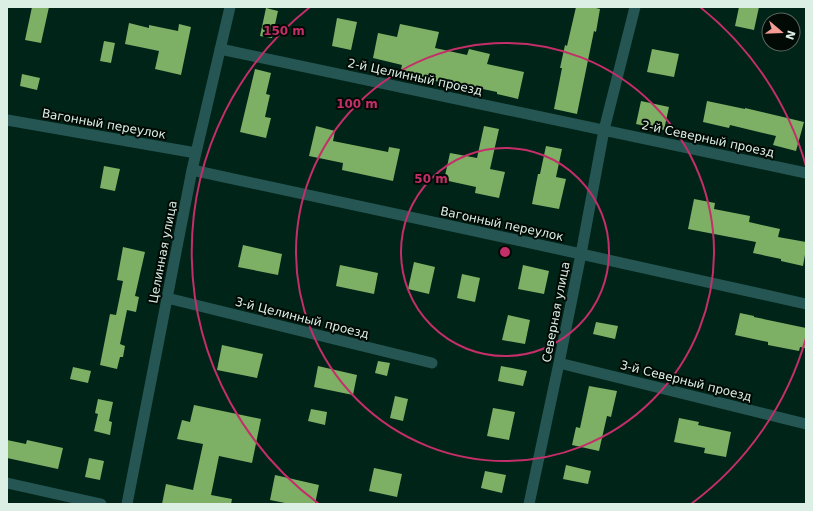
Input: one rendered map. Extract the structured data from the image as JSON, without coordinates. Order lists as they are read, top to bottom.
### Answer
{
  "streets": {
    "street": [
      "2-й Целинный проезд",
      "Вагонный переулок",
      "2-й Северный проезд",
      "Целинная улица",
      "Северная улица",
      "3-й Целинный проезд",
      "3-й Северный проезд"
    ]
  },
  "crossings": [
    ["2-й Целинный проезд", "2-й Северный проезд"],
    ["2-й Целинный проезд", "Целинная улица"],
    ["2-й Целинный проезд", "Северная улица"],
    ["Вагонный переулок", "Целинная улица"],
    ["Вагонный переулок", "Северная улица"],
    ["2-й Северный проезд", "Северная улица"],
    ["Целинная улица", "3-й Целинный проезд"],
    ["Северная улица", "3-й Северный проезд"]
  ],
  "north": "right",
  "rings": ["150 m", "100 m", "50 m"]
}
